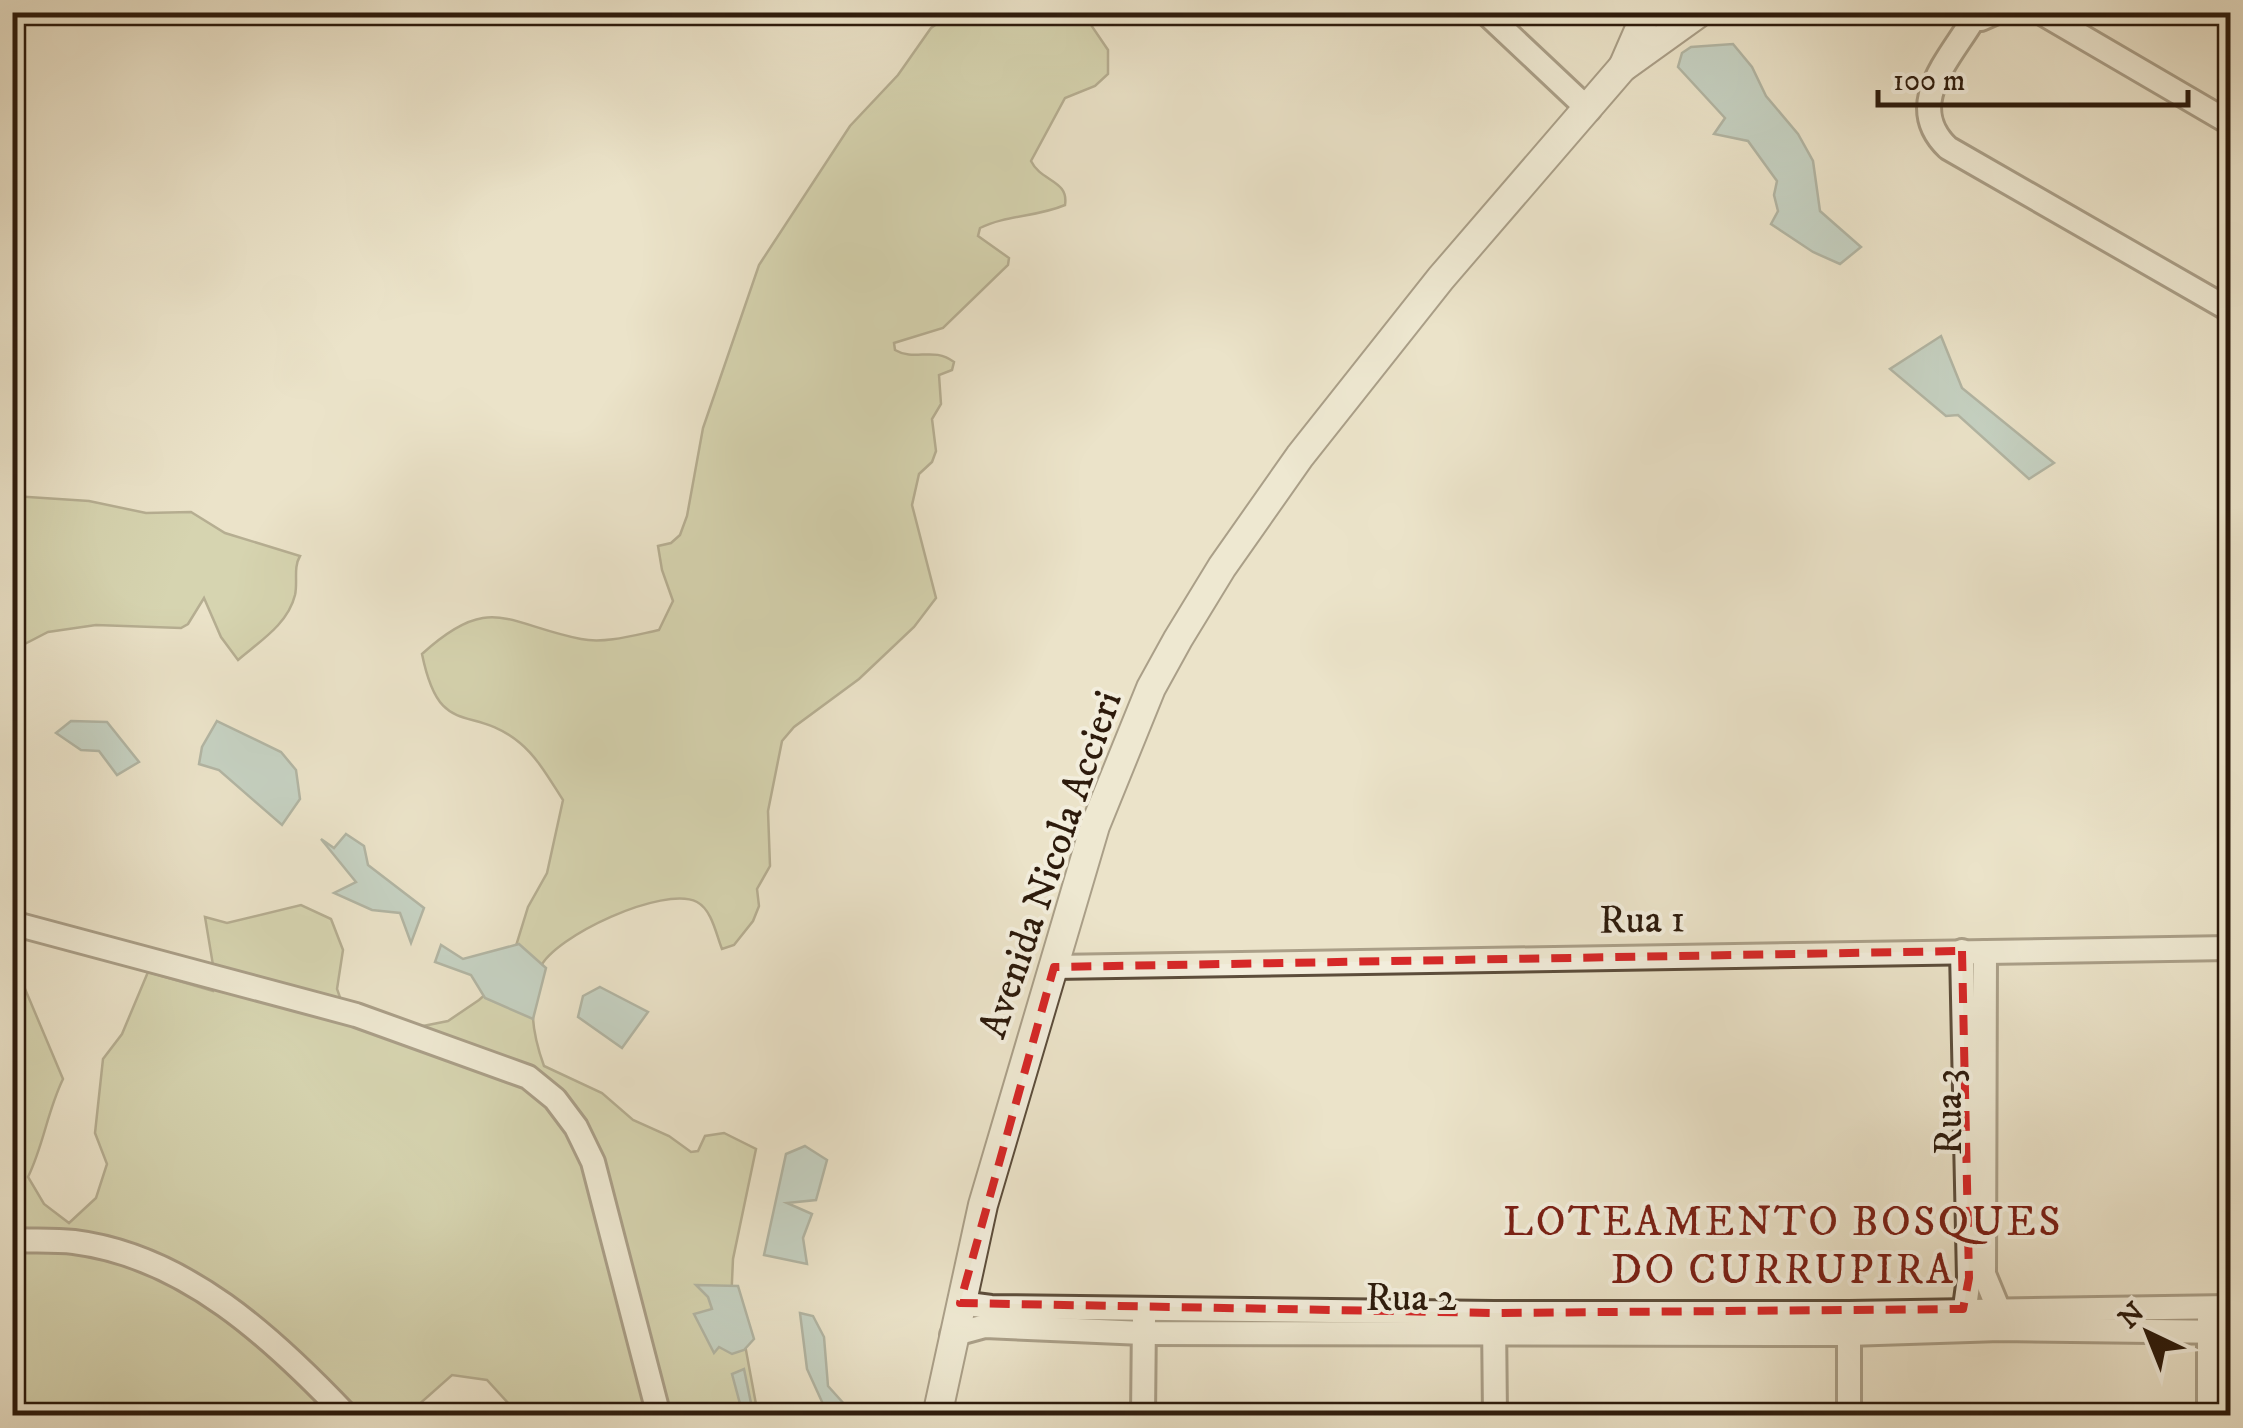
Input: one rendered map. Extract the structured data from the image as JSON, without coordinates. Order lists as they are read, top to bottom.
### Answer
{
  "streets": {
    "street": [
      "Avenida Nicola Accieri",
      "Rua 1",
      "Rua 3",
      "Rua 2"
    ]
  },
  "crossings": [
    ["Avenida Nicola Accieri", "Rua 1"],
    ["Avenida Nicola Accieri", "Rua 2"],
    ["Rua 1", "Rua 3"],
    ["Rua 3", "Rua 2"]
  ],
  "districts": ["LOTEAMENTO BOSQUES DO CURRUPIRA"],
  "scale_bar": "100 m",
  "north": "top left"
}
